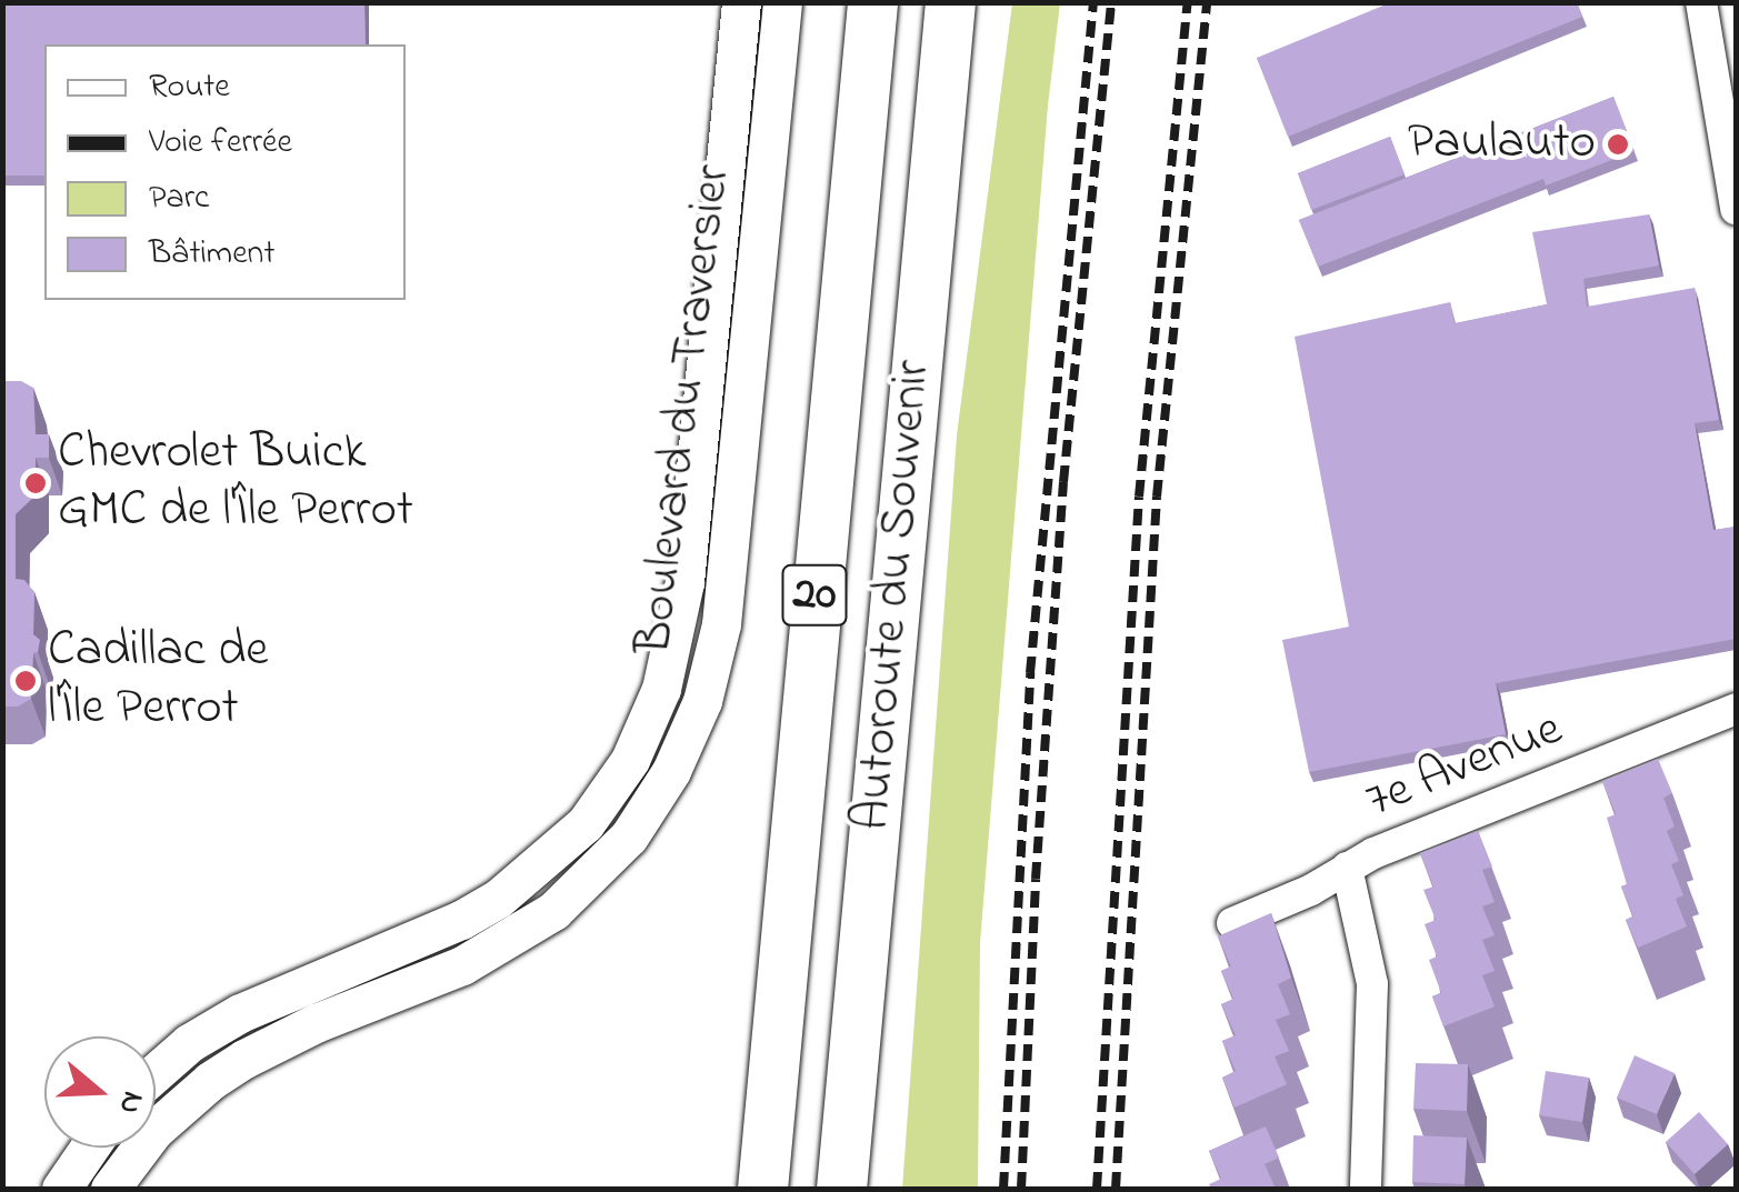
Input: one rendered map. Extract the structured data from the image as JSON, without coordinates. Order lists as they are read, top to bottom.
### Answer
{
  "streets": {
    "highway": ["20", "Autoroute du Souvenir"],
    "street": ["Boulevard du Traversier", "7e Avenue"]
  },
  "places": ["Paulauto", "Chevrolet Buick GMC de l'Île Perrot", "Cadillac de l'Île Perrot"],
  "legend": [
    "Route",
    "Voie ferrée",
    "Parc",
    "Bâtiment"
  ],
  "north": "right"
}
